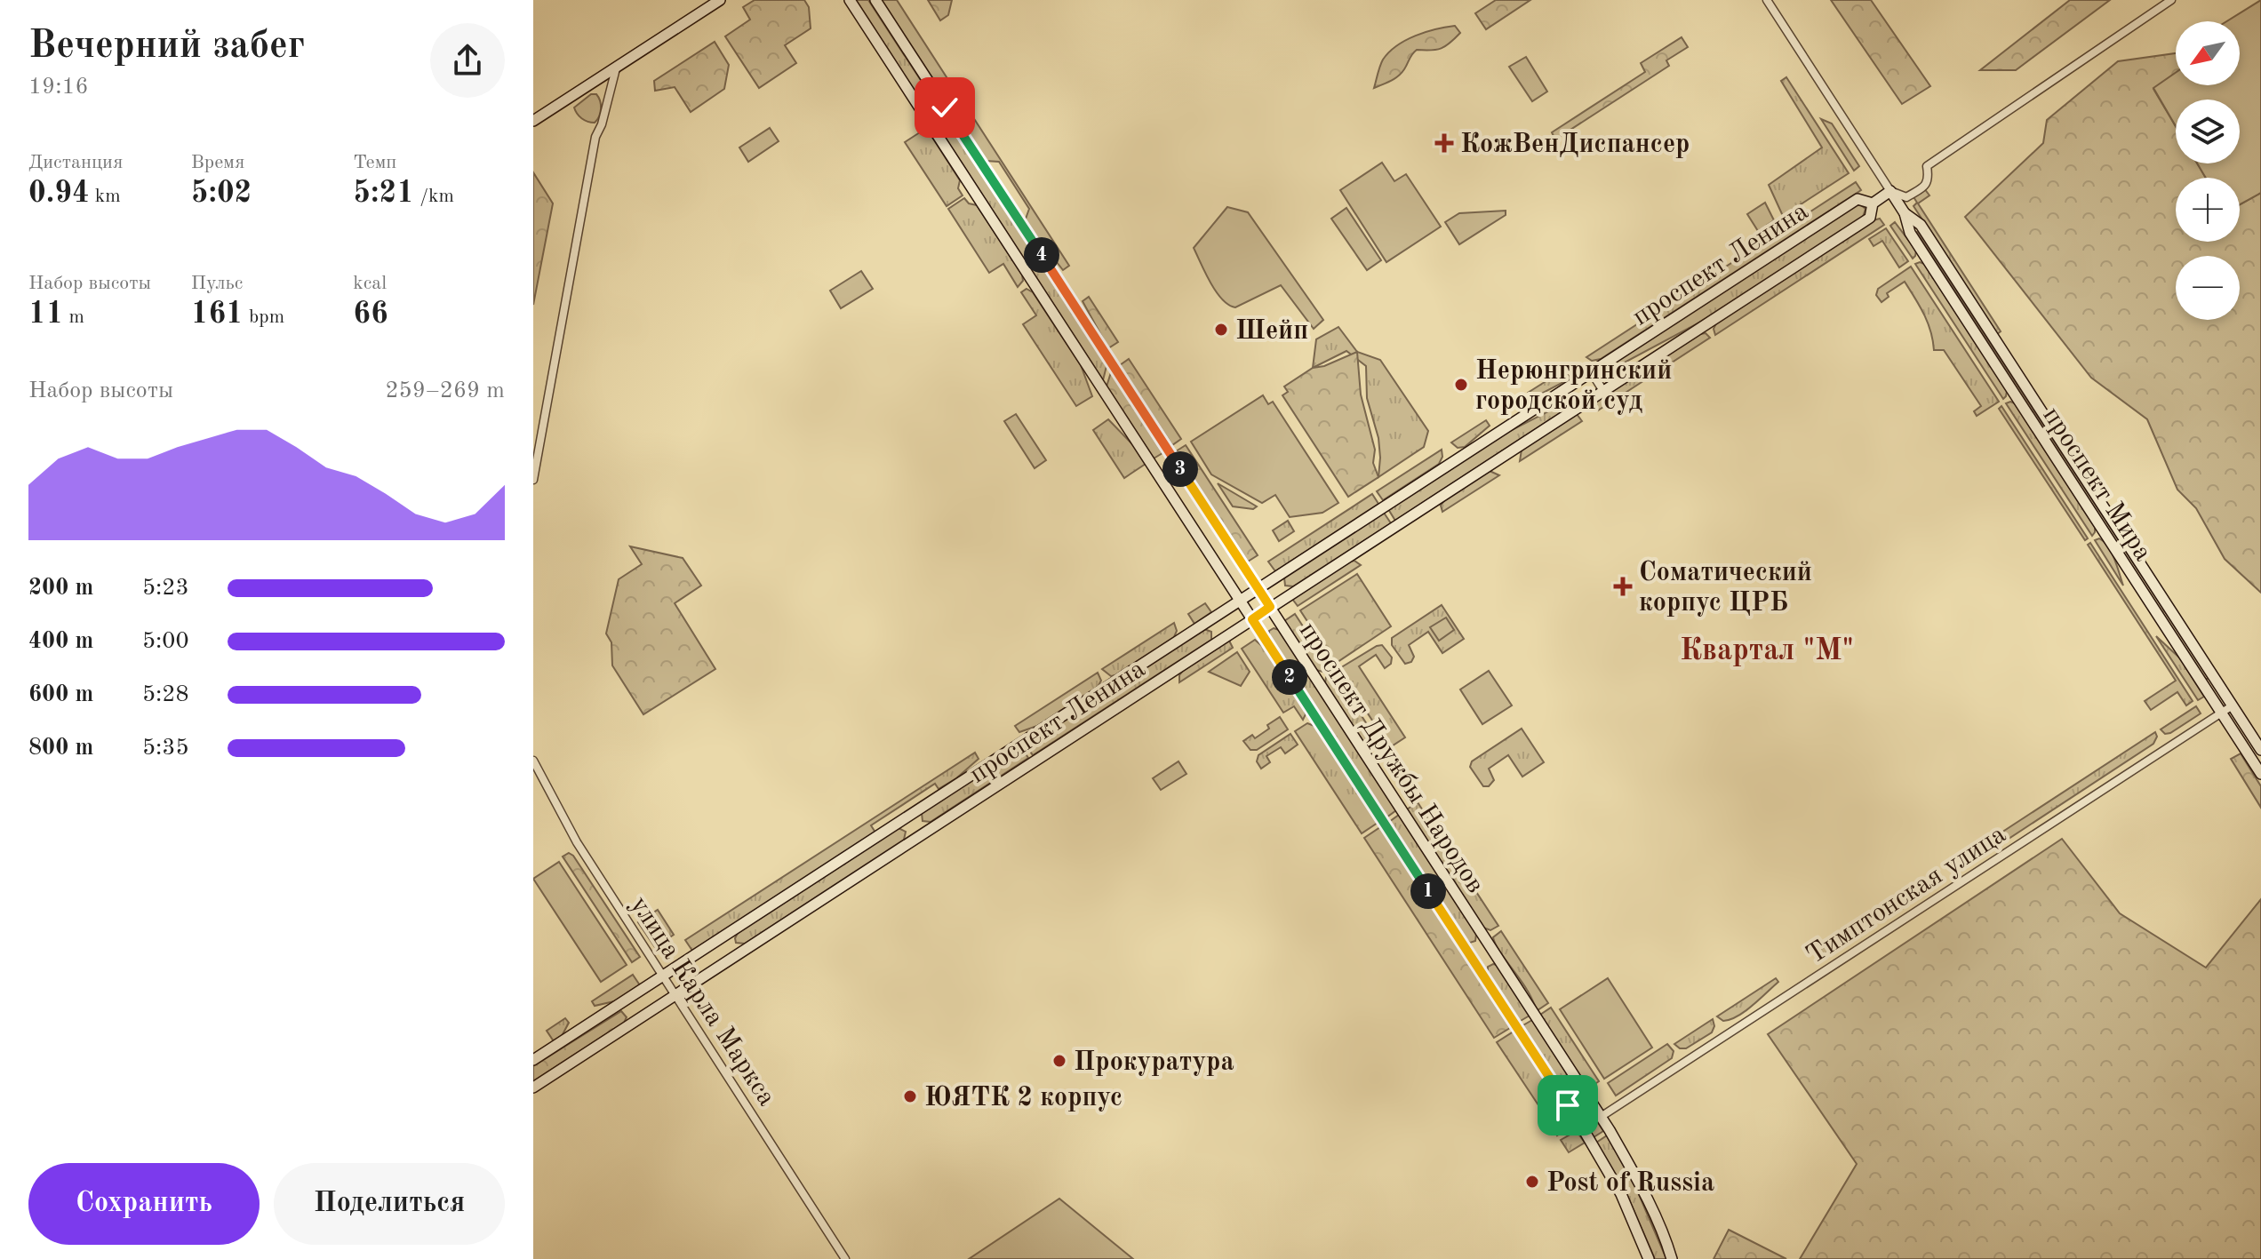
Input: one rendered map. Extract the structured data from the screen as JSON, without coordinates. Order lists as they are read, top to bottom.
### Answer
{
  "streets": {
    "street": [
      "проспект Ленина",
      "проспект Мира",
      "проспект Дружбы Народов",
      "Тимптонская улица",
      "улица Карла Маркса"
    ]
  },
  "crossings": [
    ["проспект Ленина", "проспект Мира"],
    ["проспект Ленина", "проспект Дружбы Народов"],
    ["проспект Ленина", "улица Карла Маркса"],
    ["проспект Мира", "Тимптонская улица"],
    ["проспект Дружбы Народов", "Тимптонская улица"]
  ],
  "districts": ["Квартал \"М\""],
  "places": {
    "health": ["КожВенДиспансер", "Соматический корпус ЦРБ"],
    "other": [
      "Шейп",
      "Нерюнгринский городской суд",
      "Прокуратура",
      "ЮЯТК 2 корпус",
      "Post of Russia"
    ]
  },
  "north": "bottom left",
  "page": {
    "heading": ["Вечерний забег", "19:16"],
    "map_buttons": ["+", "−"],
    "stats": [
      ["Дистанция", "0.94 km"],
      ["Время", "5:02"],
      ["Темп", "5:21 /km"],
      ["Набор высоты", "11 m"],
      ["Пульс", "161 bpm"],
      ["kcal", "66"]
    ],
    "pins": [
      "4",
      "3",
      "2",
      "1"
    ],
    "chart": ["Набор высоты", "259–269 m"],
    "list": [
      {
        "name": "200 m",
        "note": "5:23"
      },
      {
        "name": "400 m",
        "note": "5:00"
      },
      {
        "name": "600 m",
        "note": "5:28"
      },
      {
        "name": "800 m",
        "note": "5:35"
      }
    ],
    "buttons": ["Сохранить", "Поделиться"]
  }
}
